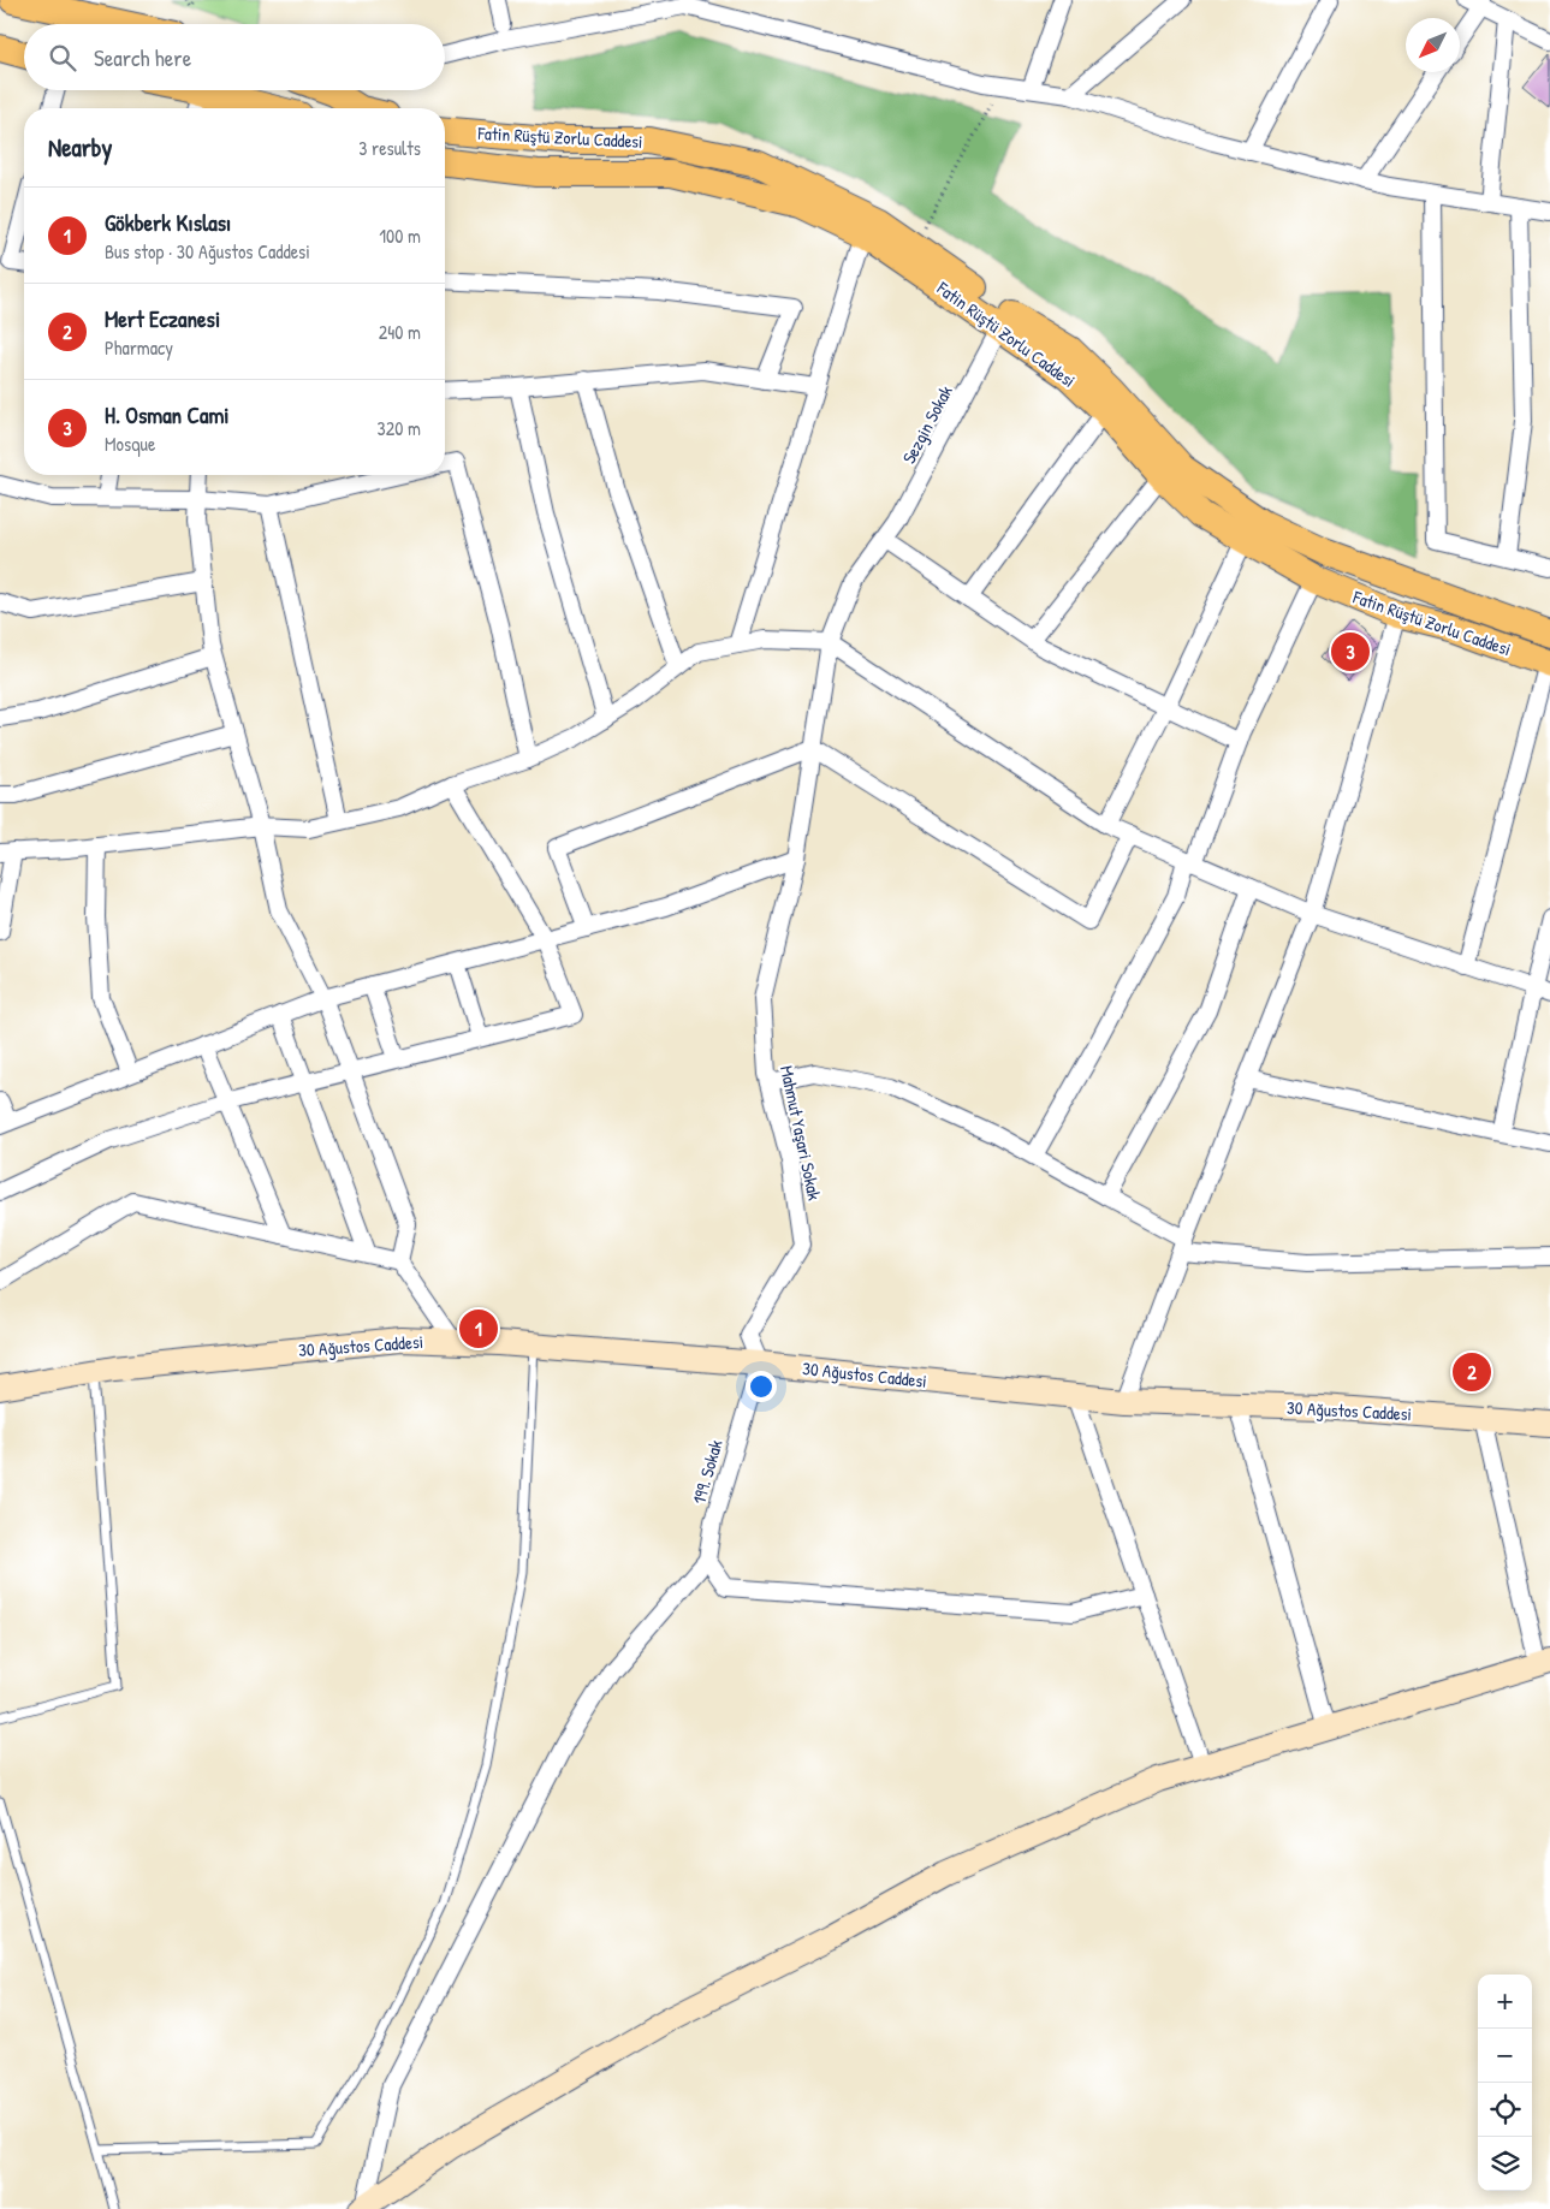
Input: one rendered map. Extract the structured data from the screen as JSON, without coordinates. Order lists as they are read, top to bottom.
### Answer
{
  "streets": {
    "main road": ["Fatin Rüştü Zorlu Caddesi", "30 Ağustos Caddesi"],
    "street": ["Sezgin Sokak", "Mahmut Yaşari Sokak", "199. Sokak"]
  },
  "crossings": [
    ["Fatin Rüştü Zorlu Caddesi", "Sezgin Sokak"],
    ["Sezgin Sokak", "Mahmut Yaşari Sokak"],
    ["Mahmut Yaşari Sokak", "30 Ağustos Caddesi"],
    ["Mahmut Yaşari Sokak", "199. Sokak"],
    ["30 Ağustos Caddesi", "199. Sokak"]
  ],
  "north": "bottom left",
  "page": {
    "search": "Search here",
    "heading": ["Nearby", "3 results"],
    "list": [
      {
        "mark": "1",
        "name": "Gökberk Kıslası",
        "note": "Bus stop · 30 Ağustos Caddesi",
        "value": "100 m"
      },
      {
        "mark": "2",
        "name": "Mert Eczanesi",
        "note": "Pharmacy",
        "value": "240 m"
      },
      {
        "mark": "3",
        "name": "H. Osman Cami",
        "note": "Mosque",
        "value": "320 m"
      }
    ],
    "pins": ["3", "1", "2"],
    "map_buttons": ["+", "−"]
  }
}
